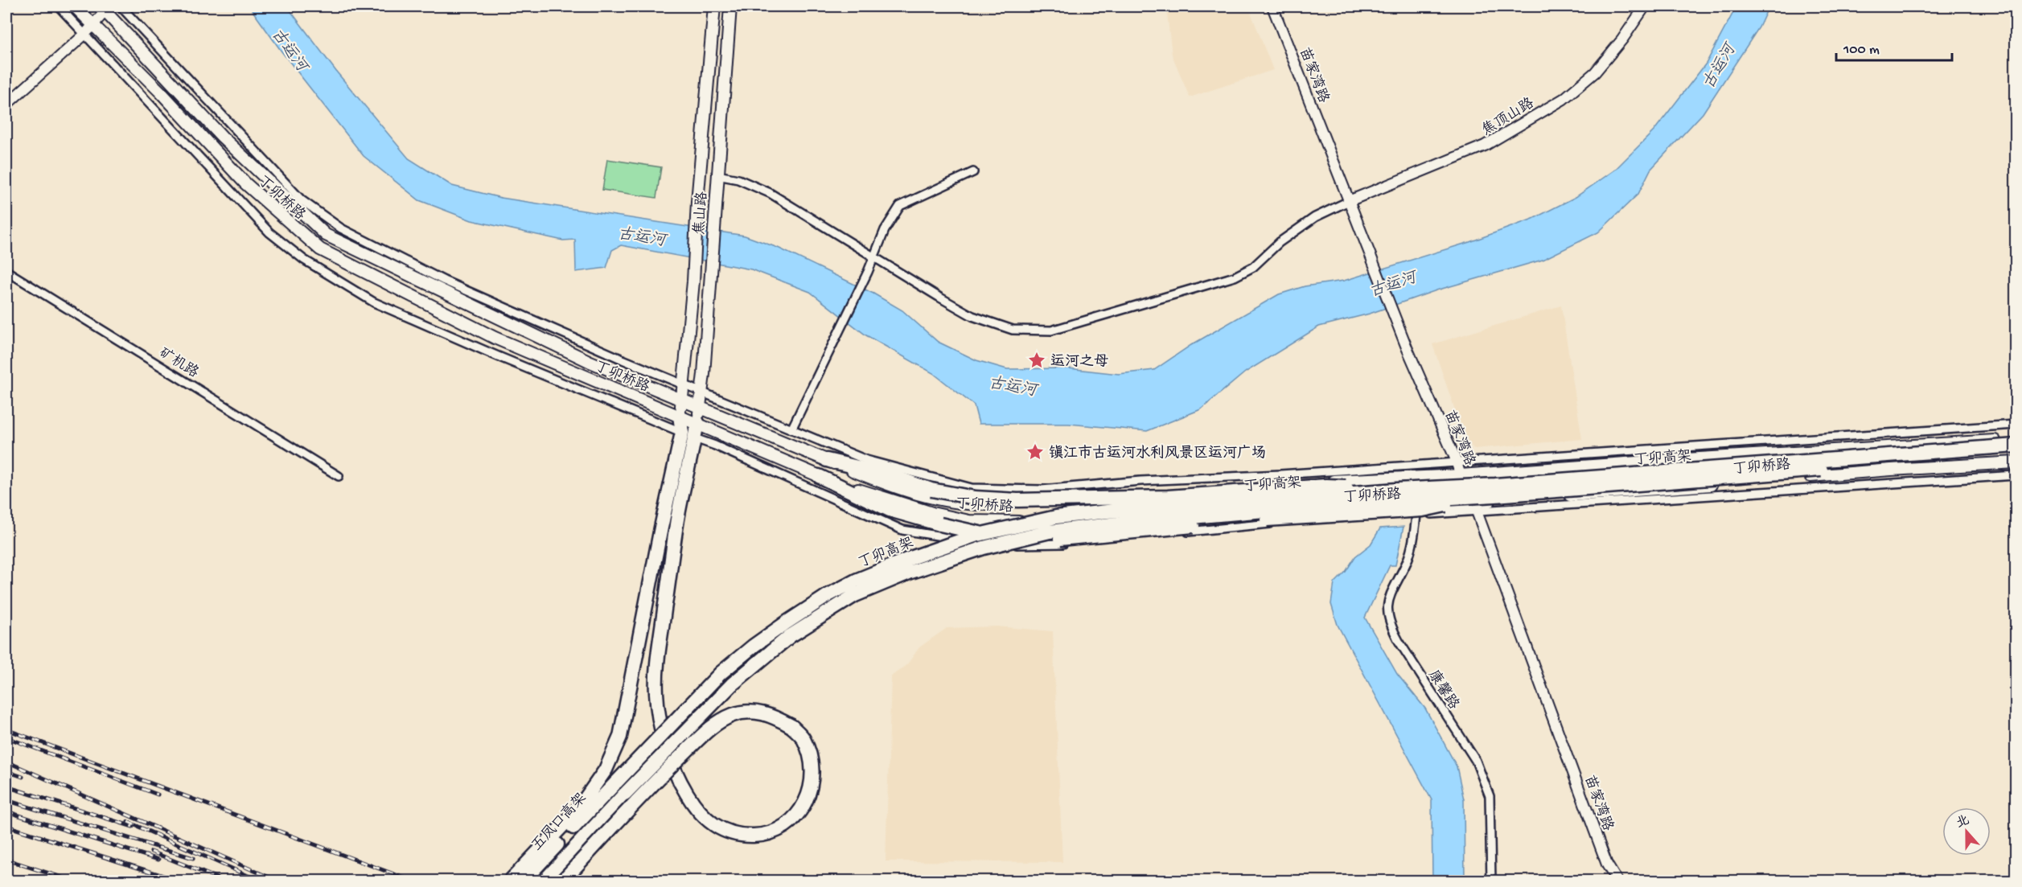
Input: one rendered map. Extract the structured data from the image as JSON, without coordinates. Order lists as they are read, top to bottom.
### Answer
{
  "streets": {
    "highway": ["丁卯高架", "五凤口高架"],
    "main road": ["丁卯桥路", "焦山路"],
    "street": [
      "苗家湾路",
      "焦顶山路",
      "矿机路",
      "康馨路"
    ]
  },
  "crossings": [
    ["苗家湾路", "焦顶山路"],
    ["苗家湾路", "丁卯桥路"],
    ["丁卯桥路", "焦山路"],
    ["丁卯高架", "五凤口高架"]
  ],
  "water": ["古运河"],
  "places": {
    "place": ["运河之母", "镇江市古运河水利风景区运河广场"]
  },
  "scale_bar": "100 m",
  "north": "top"
}
